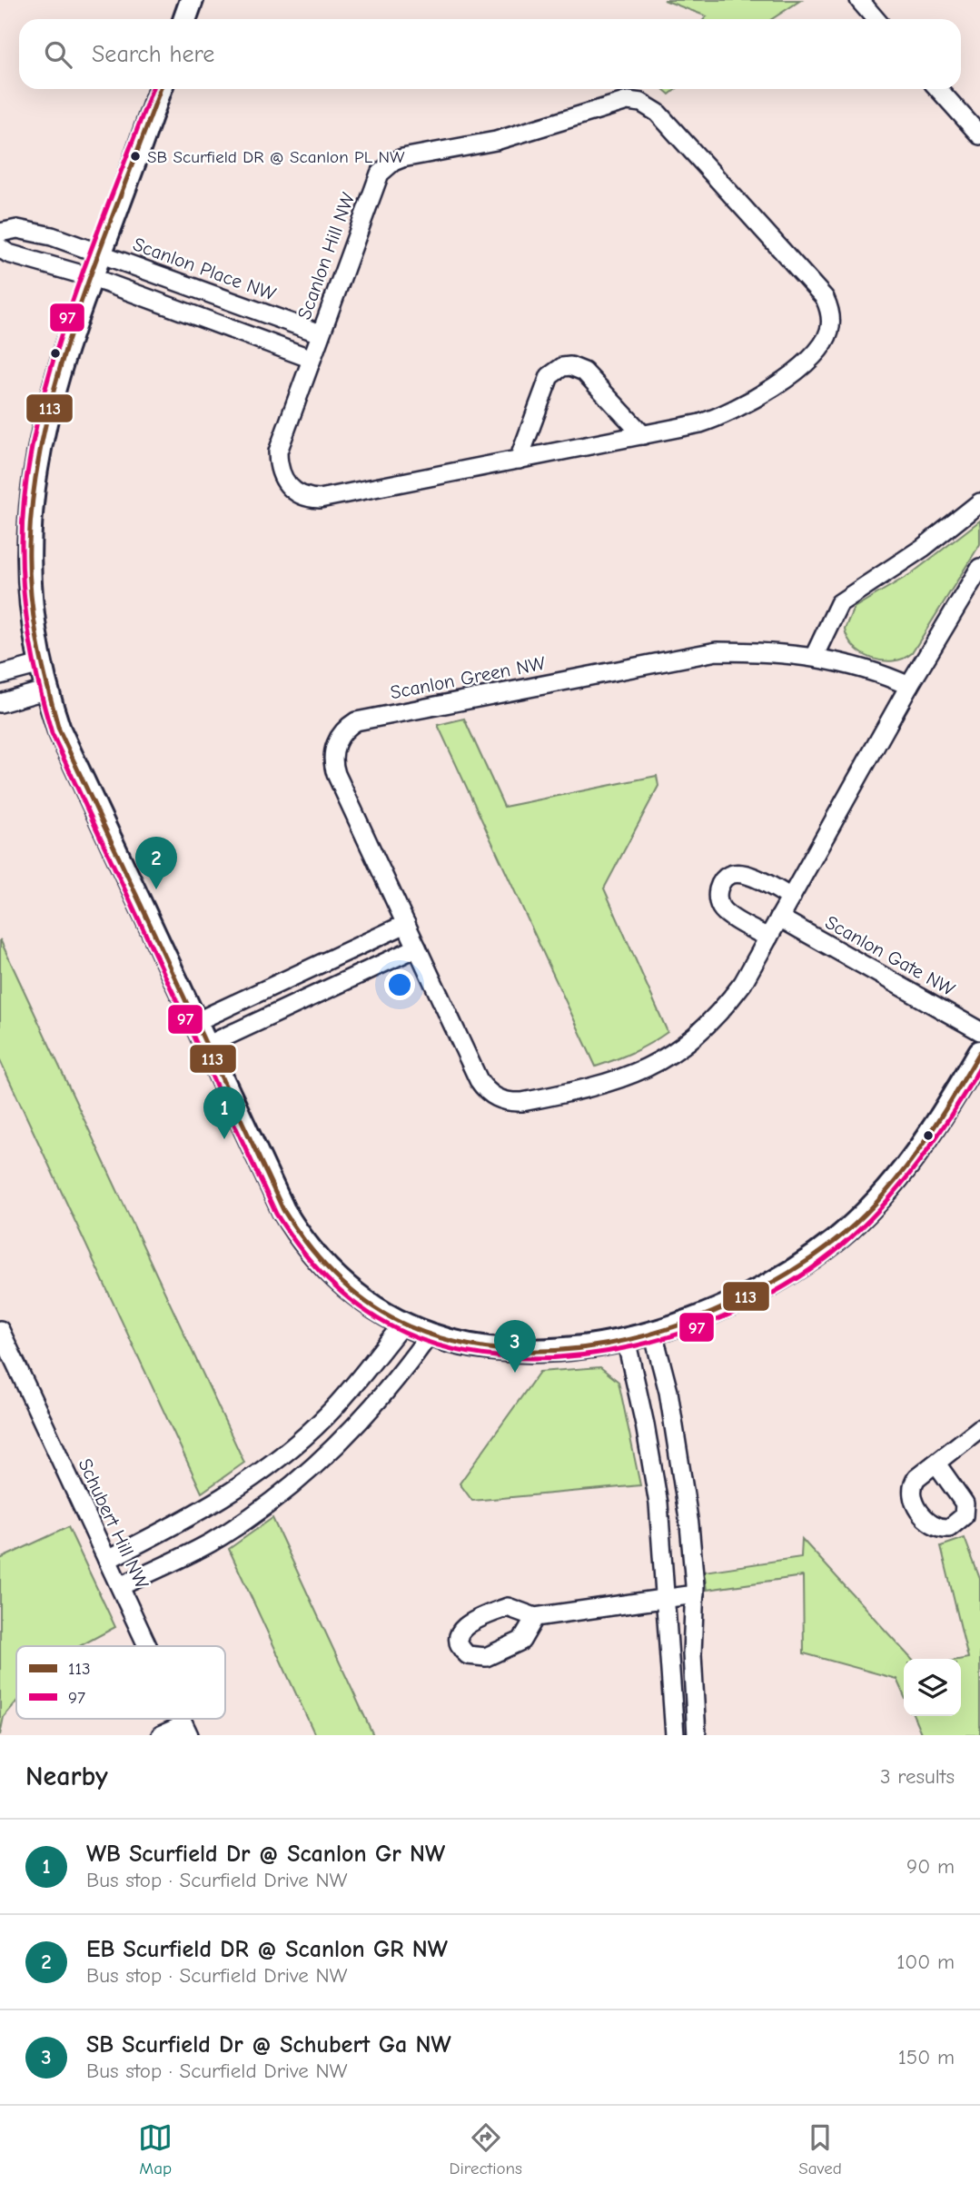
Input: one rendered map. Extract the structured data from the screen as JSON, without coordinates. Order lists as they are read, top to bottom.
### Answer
{
  "streets": {
    "street": [
      "Scanlon Hill NW",
      "Scanlon Place NW",
      "Scanlon Green NW",
      "Scanlon Gate NW",
      "Schubert Hill NW"
    ]
  },
  "crossings": [
    ["Scanlon Hill NW", "Scanlon Place NW"],
    ["Scanlon Green NW", "Scanlon Gate NW"]
  ],
  "places": ["SB Scurfield DR @ Scanlon PL NW"],
  "lines": ["transit line 113", "transit line 97"],
  "legend": ["113", "97"],
  "page": {
    "search": "Search here",
    "pins": ["2", "1", "3"],
    "heading": ["Nearby", "3 results"],
    "list": [
      {
        "mark": "1",
        "name": "WB Scurfield Dr @ Scanlon Gr NW",
        "note": "Bus stop · Scurfield Drive NW",
        "value": "90 m"
      },
      {
        "mark": "2",
        "name": "EB Scurfield DR @ Scanlon GR NW",
        "note": "Bus stop · Scurfield Drive NW",
        "value": "100 m"
      },
      {
        "mark": "3",
        "name": "SB Scurfield Dr @ Schubert Ga NW",
        "note": "Bus stop · Scurfield Drive NW",
        "value": "150 m"
      }
    ],
    "nav": ["Map", "Directions", "Saved"]
  }
}
